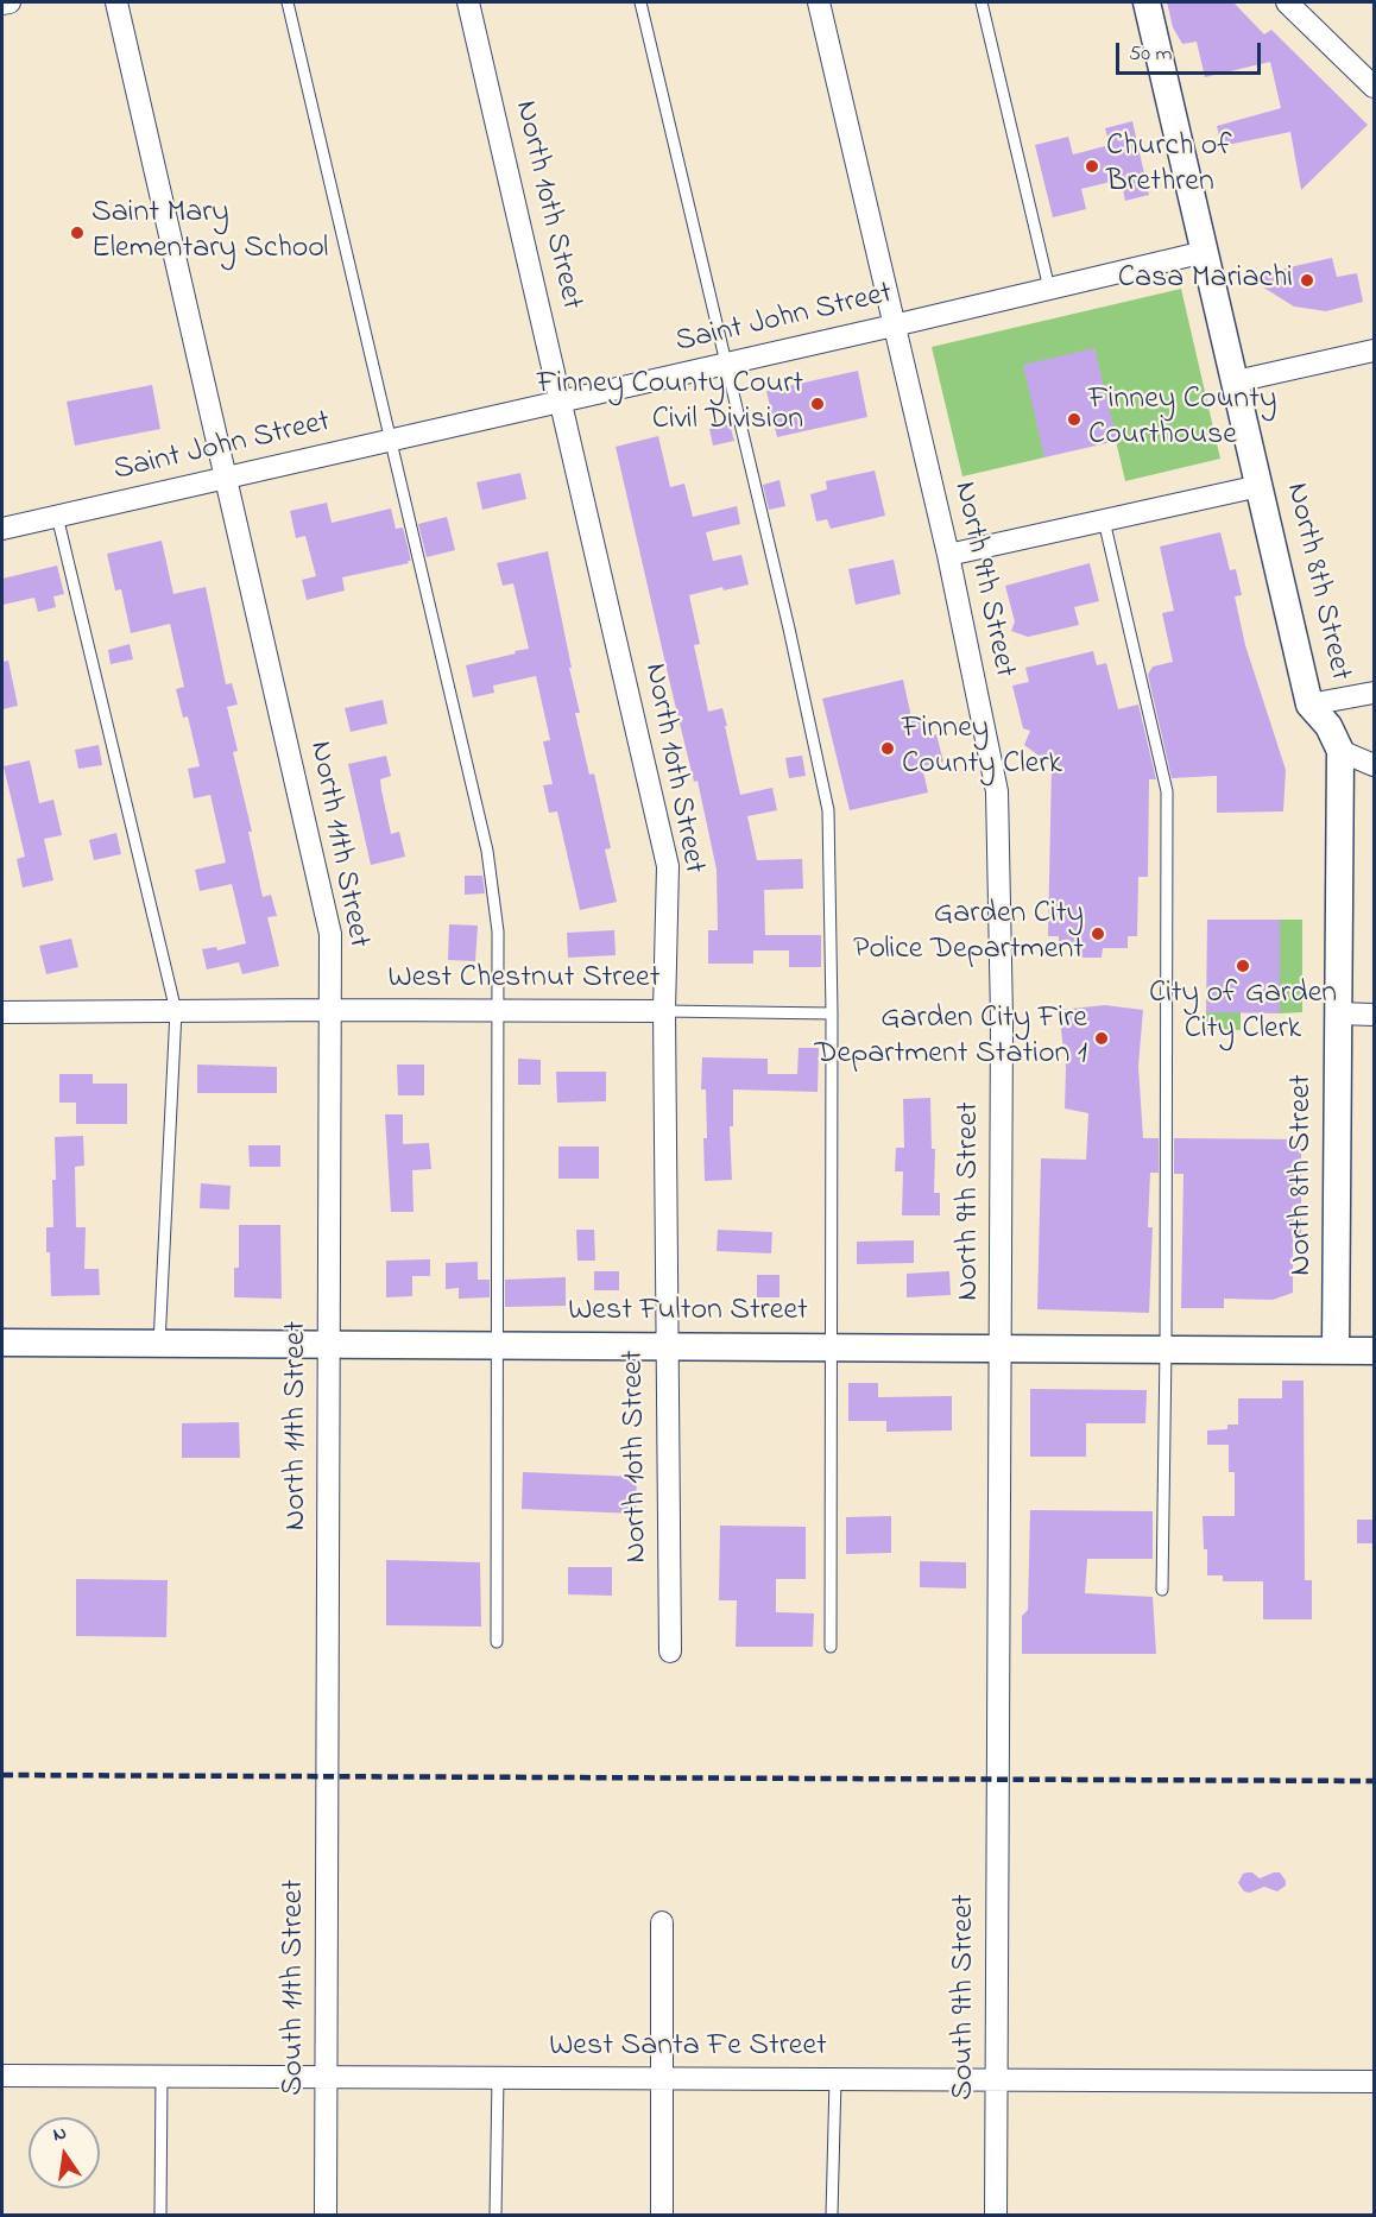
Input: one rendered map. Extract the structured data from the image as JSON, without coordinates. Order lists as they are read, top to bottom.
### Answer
{
  "streets": {
    "street": [
      "North 10th Street",
      "Saint John Street",
      "North 9th Street",
      "North 8th Street",
      "North 11th Street",
      "West Chestnut Street",
      "West Fulton Street",
      "South 11th Street",
      "South 9th Street",
      "West Santa Fe Street"
    ]
  },
  "crossings": [
    ["North 10th Street", "Saint John Street"],
    ["North 10th Street", "West Chestnut Street"],
    ["North 10th Street", "West Fulton Street"],
    ["Saint John Street", "North 9th Street"],
    ["Saint John Street", "North 8th Street"],
    ["Saint John Street", "North 11th Street"],
    ["North 9th Street", "West Fulton Street"],
    ["North 9th Street", "South 9th Street"],
    ["North 8th Street", "West Fulton Street"],
    ["North 11th Street", "West Chestnut Street"],
    ["North 11th Street", "West Fulton Street"],
    ["North 11th Street", "South 11th Street"],
    ["South 11th Street", "West Santa Fe Street"],
    ["South 9th Street", "West Santa Fe Street"]
  ],
  "places": [
    "Church of Brethren",
    "Saint Mary Elementary School",
    "Casa Mariachi",
    "Finney County Court Civil Division",
    "Finney County Courthouse",
    "Finney County Clerk",
    "Garden City Police Department",
    "City of Garden City Clerk",
    "Garden City Fire Department Station 1"
  ],
  "scale_bar": "50 m",
  "north": "top"
}
